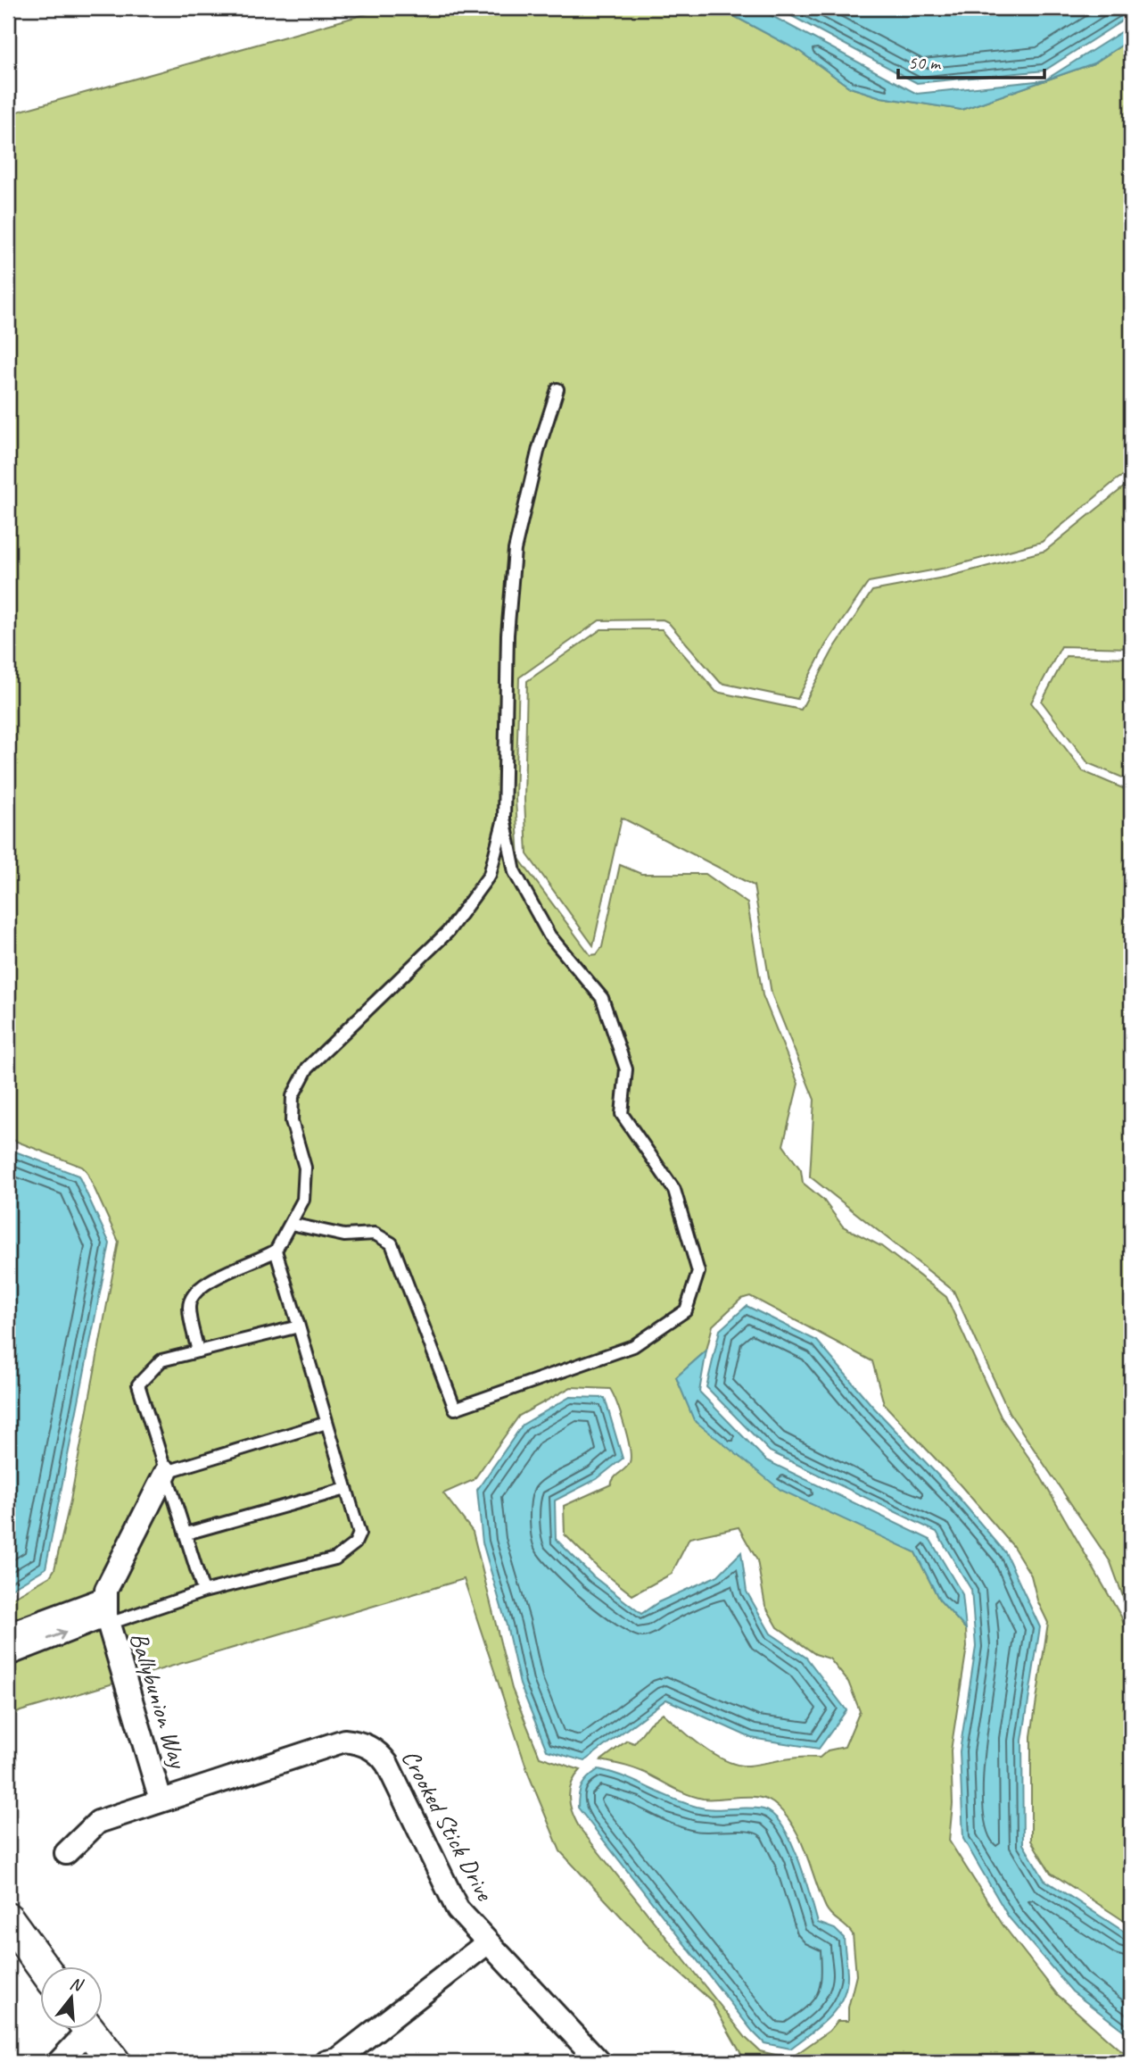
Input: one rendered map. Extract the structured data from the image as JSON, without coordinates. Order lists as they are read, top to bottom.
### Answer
{
  "streets": {
    "street": ["Ballybunion Way", "Crooked Stick Drive"]
  },
  "crossings": [
    ["Ballybunion Way", "Crooked Stick Drive"]
  ],
  "scale_bar": "50 m",
  "north": "top"
}
